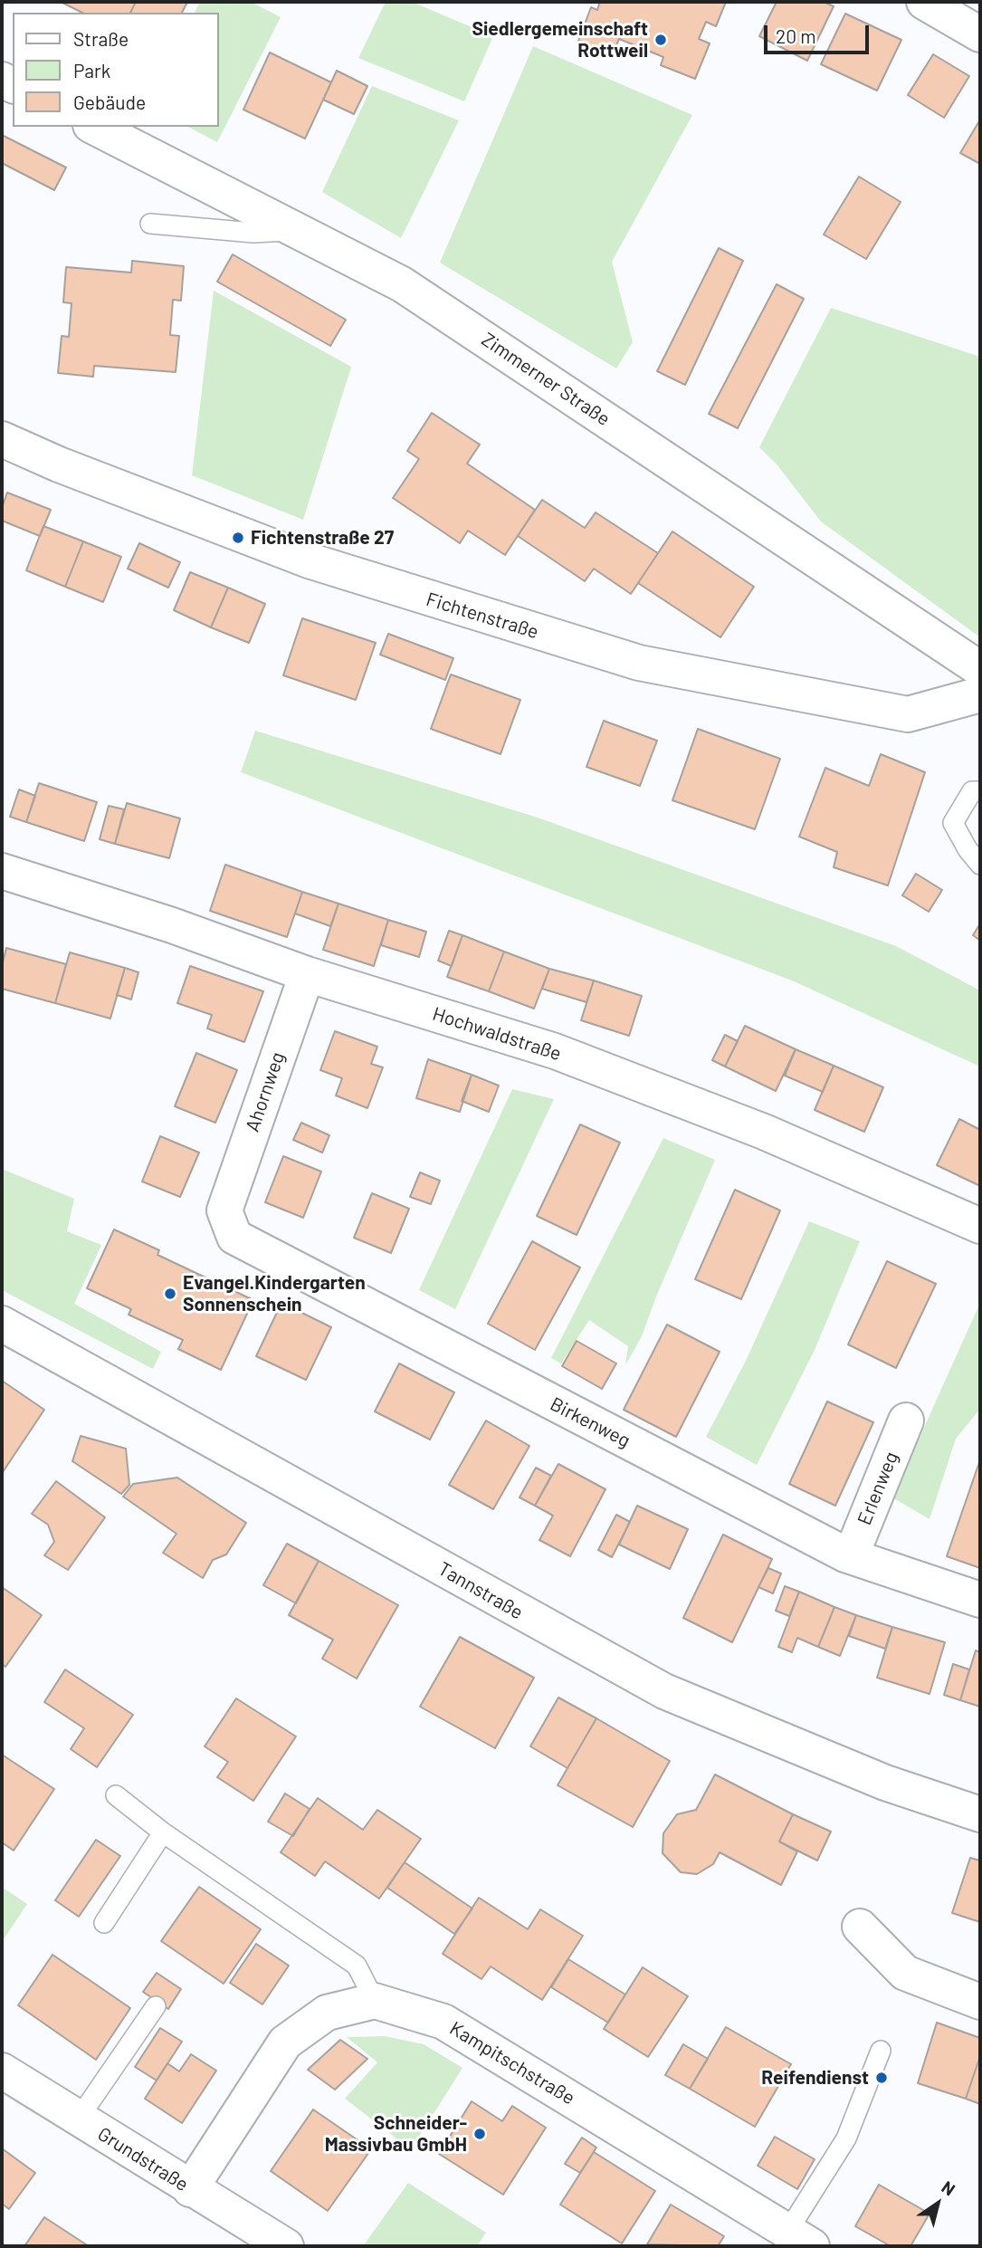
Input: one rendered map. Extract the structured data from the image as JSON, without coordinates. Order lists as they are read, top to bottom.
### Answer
{
  "streets": {
    "street": [
      "Zimmerner Straße",
      "Fichtenstraße",
      "Hochwaldstraße",
      "Ahornweg",
      "Birkenweg",
      "Erlenweg",
      "Tannstraße",
      "Kampitschstraße",
      "Grundstraße"
    ]
  },
  "crossings": [
    ["Hochwaldstraße", "Ahornweg"],
    ["Ahornweg", "Birkenweg"],
    ["Birkenweg", "Erlenweg"],
    ["Kampitschstraße", "Grundstraße"]
  ],
  "places": [
    "Siedlergemeinschaft Rottweil",
    "Fichtenstraße 27",
    "Evangel.Kindergarten Sonnenschein",
    "Reifendienst",
    "Schneider- Massivbau GmbH"
  ],
  "legend": ["Straße", "Park", "Gebäude"],
  "scale_bar": "20 m",
  "north": "top right"
}
